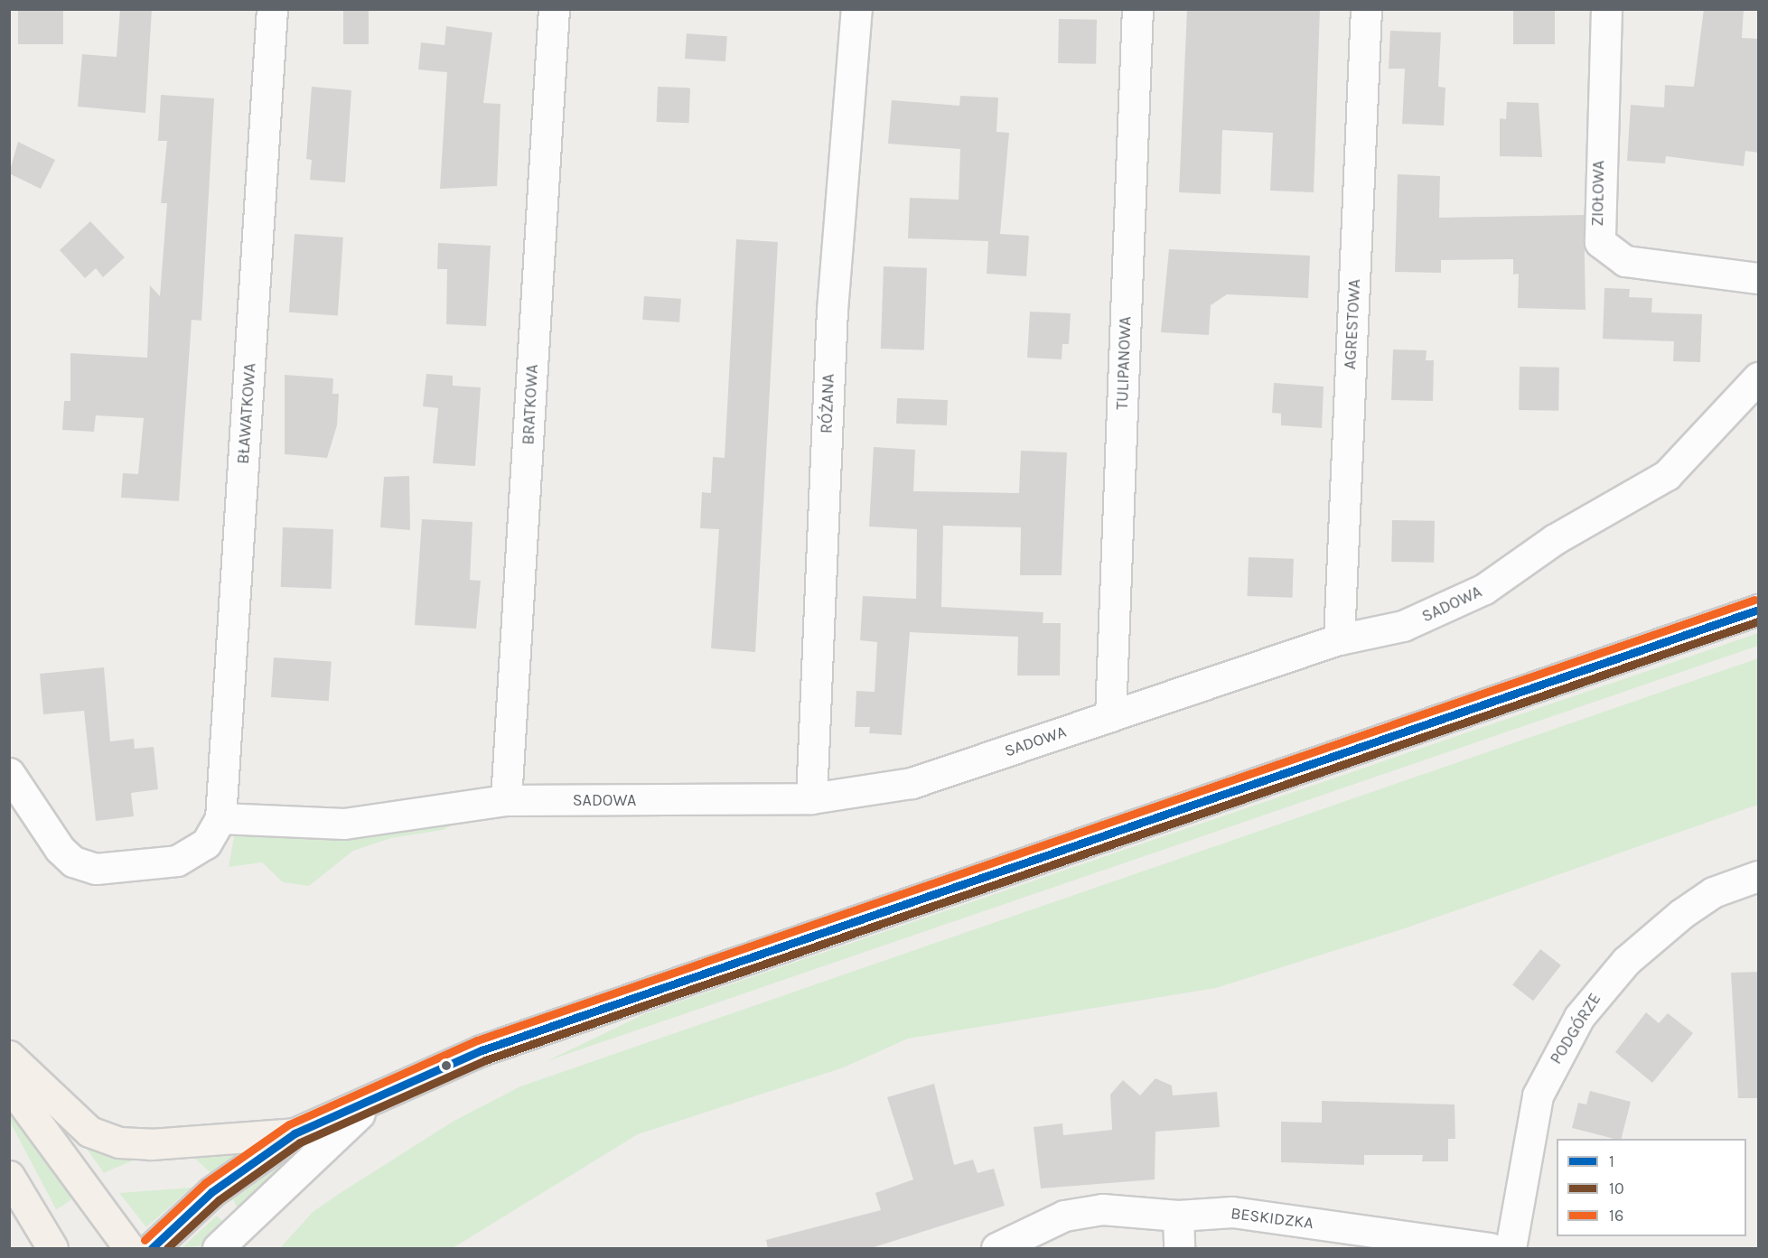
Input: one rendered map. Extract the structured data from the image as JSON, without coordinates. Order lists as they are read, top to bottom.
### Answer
{
  "streets": {
    "street": [
      "ZIOŁOWA",
      "AGRESTOWA",
      "TULIPANOWA",
      "RÓŻANA",
      "BRATKOWA",
      "BŁAWATKOWA",
      "SADOWA",
      "PODGÓRZE",
      "BESKIDZKA"
    ]
  },
  "crossings": [
    ["AGRESTOWA", "SADOWA"],
    ["TULIPANOWA", "SADOWA"],
    ["RÓŻANA", "SADOWA"],
    ["BRATKOWA", "SADOWA"],
    ["BŁAWATKOWA", "SADOWA"]
  ],
  "lines": ["transit line 16", "transit line 1", "transit line 10"],
  "legend": ["1", "10", "16"]
}
